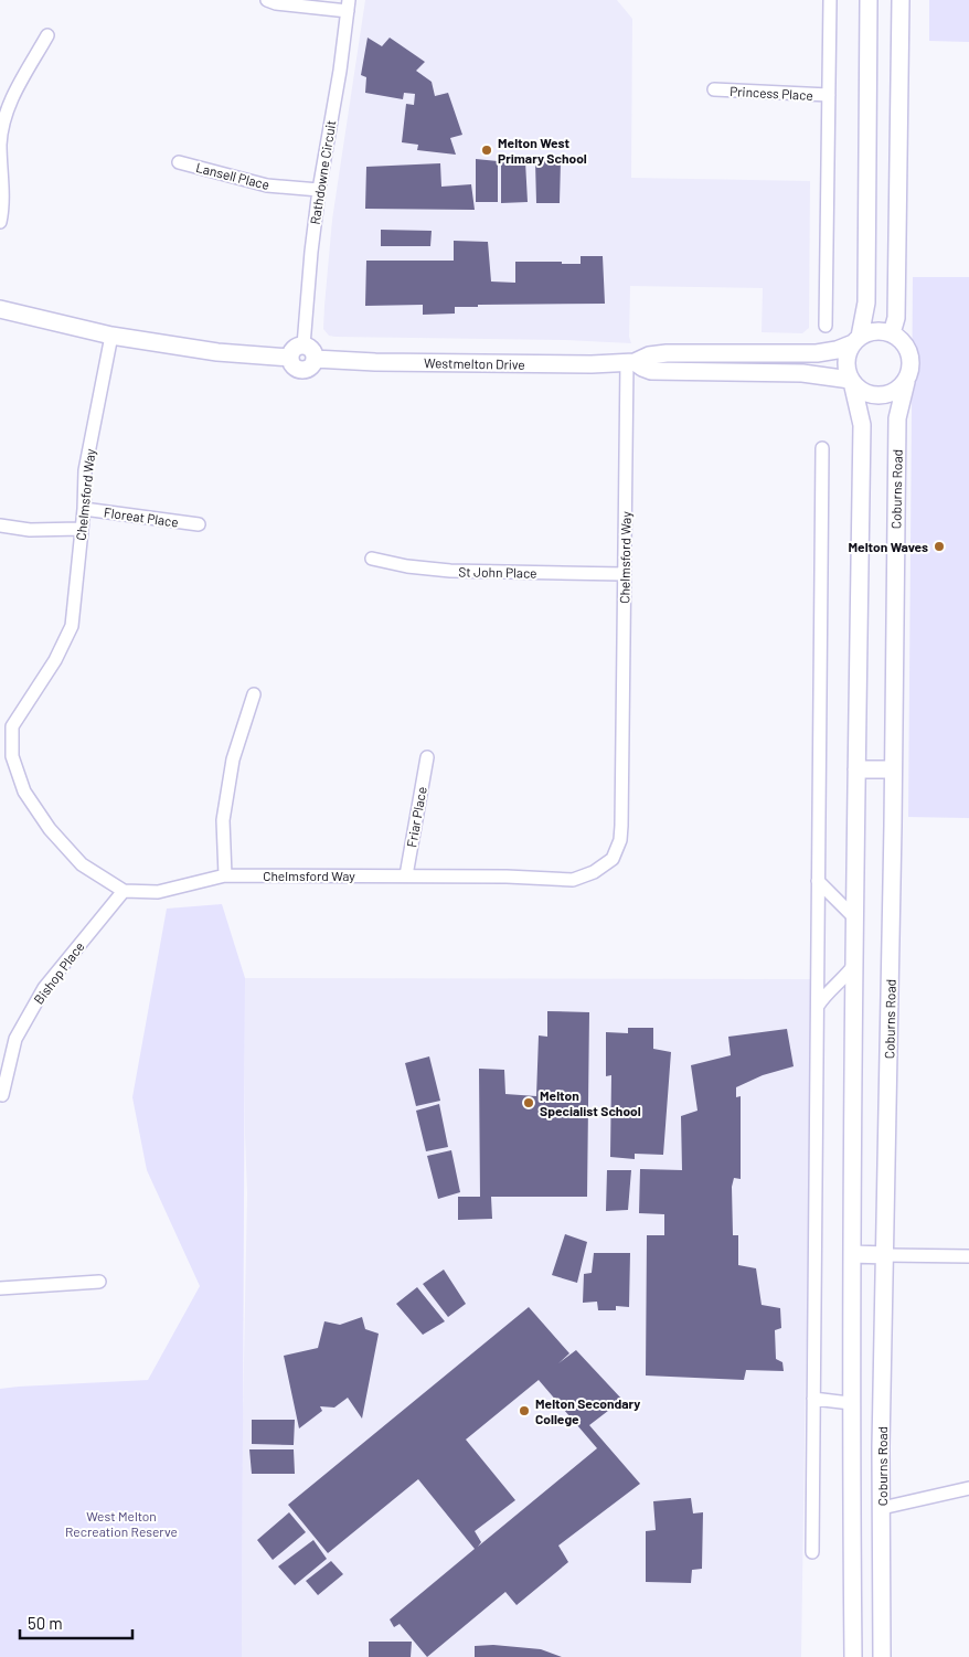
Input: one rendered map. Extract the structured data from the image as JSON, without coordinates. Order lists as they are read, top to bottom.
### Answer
{
  "streets": {
    "street": [
      "Princess Place",
      "Rathdowne Circuit",
      "Lansell Place",
      "Westmelton Drive",
      "Coburns Road",
      "Chelmsford Way",
      "Floreat Place",
      "St John Place",
      "Friar Place",
      "Bishop Place"
    ]
  },
  "crossings": [
    ["Rathdowne Circuit", "Lansell Place"],
    ["Rathdowne Circuit", "Westmelton Drive"],
    ["Westmelton Drive", "Coburns Road"],
    ["Westmelton Drive", "Chelmsford Way"],
    ["Chelmsford Way", "Floreat Place"],
    ["Chelmsford Way", "St John Place"],
    ["Chelmsford Way", "Friar Place"],
    ["Chelmsford Way", "Bishop Place"]
  ],
  "parks": ["West Melton Recreation Reserve"],
  "places": [
    "Melton West Primary School",
    "Melton Waves",
    "Melton Specialist School",
    "Melton Secondary College"
  ],
  "scale_bar": "50 m"
}
